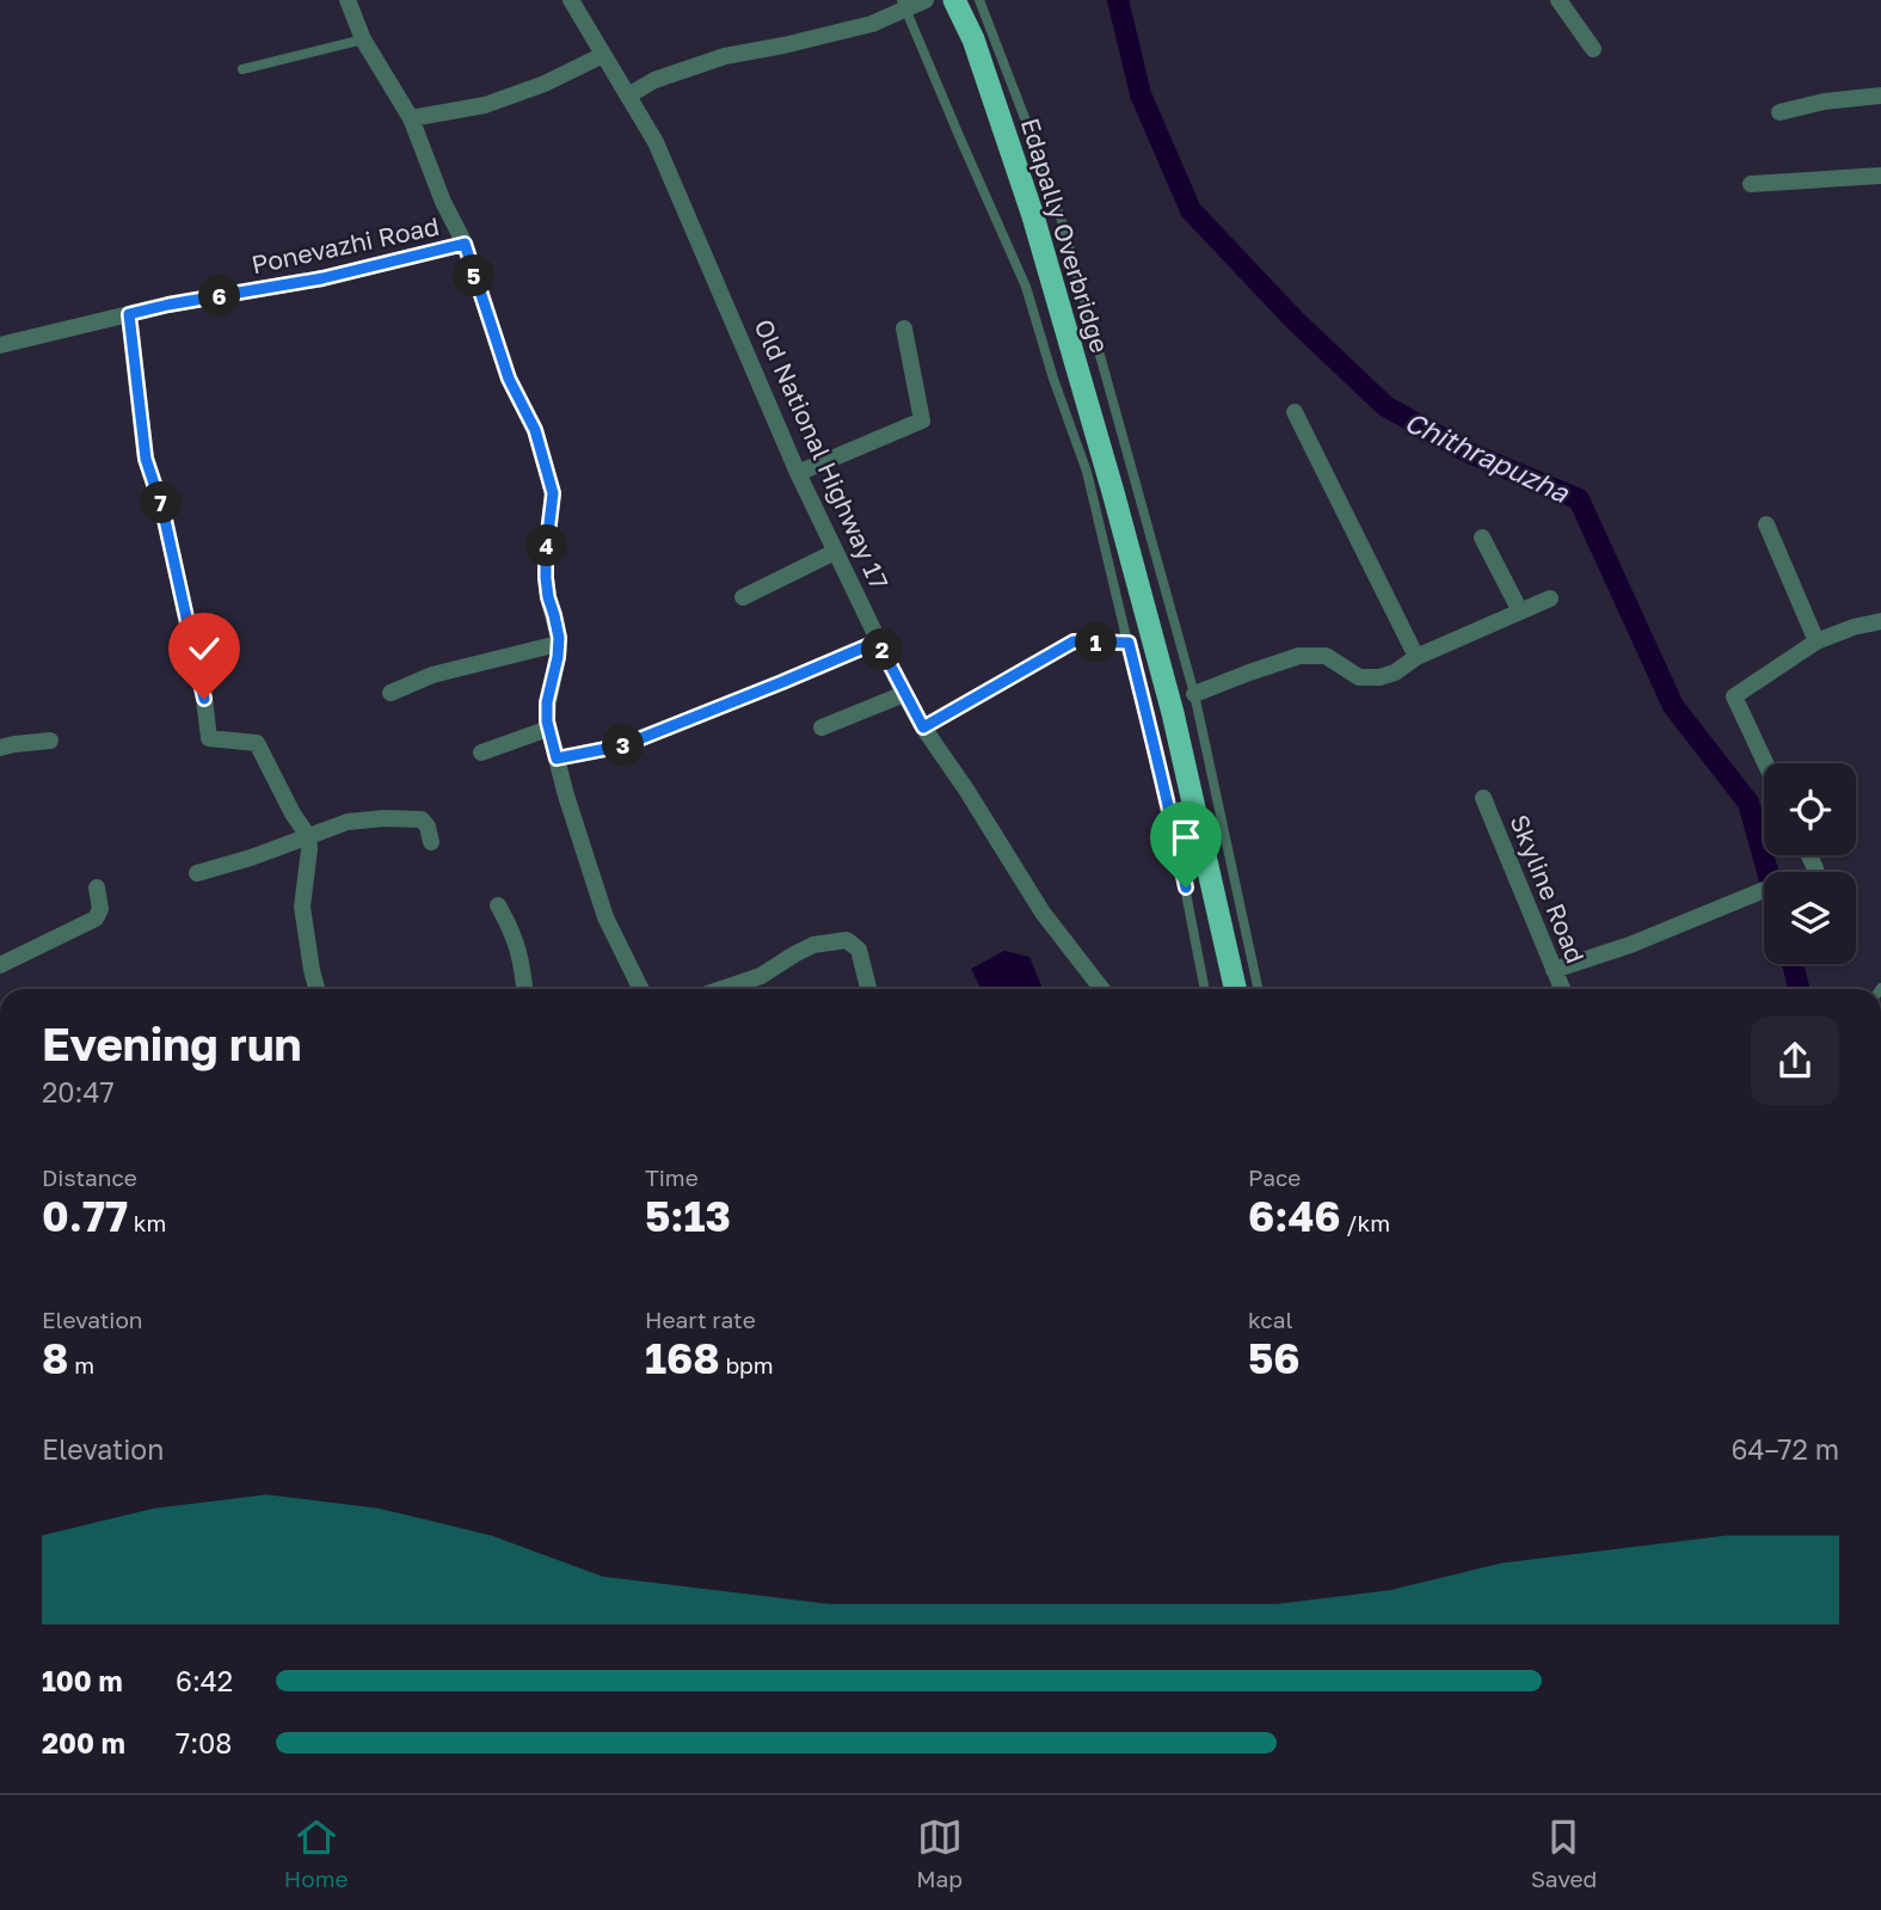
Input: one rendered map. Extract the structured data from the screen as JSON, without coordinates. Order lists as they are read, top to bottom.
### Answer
{
  "streets": {
    "highway": ["Edapally Overbridge"],
    "street": ["Ponevazhi Road", "Old National Highway 17", "Skyline Road"]
  },
  "water": ["Chithrapuzha"],
  "page": {
    "pins": [
      "5",
      "6",
      "7",
      "4",
      "1",
      "2",
      "3"
    ],
    "heading": ["Evening run", "20:47"],
    "stats": [
      ["Distance", "0.77 km"],
      ["Time", "5:13"],
      ["Pace", "6:46 /km"],
      ["Elevation", "8 m"],
      ["Heart rate", "168 bpm"],
      ["kcal", "56"]
    ],
    "chart": ["Elevation", "64–72 m"],
    "list": [
      {
        "name": "100 m",
        "note": "6:42"
      },
      {
        "name": "200 m",
        "note": "7:08"
      }
    ],
    "tabs": ["Home", "Map", "Saved"]
  }
}
